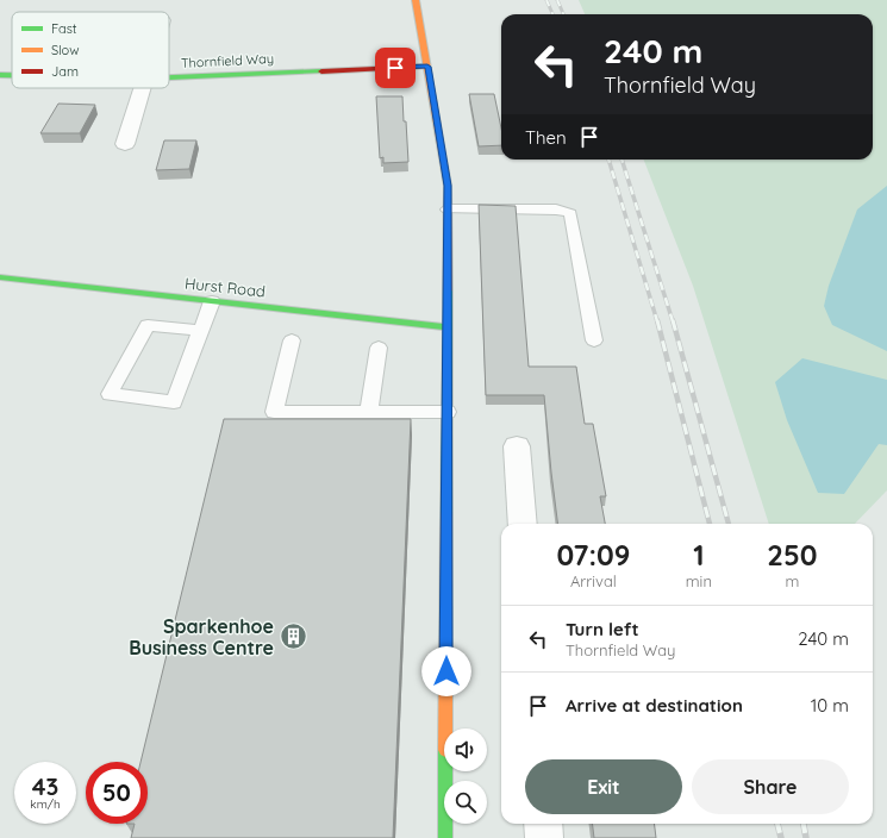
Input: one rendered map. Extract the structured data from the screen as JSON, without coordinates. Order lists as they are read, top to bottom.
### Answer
{
  "streets": {
    "main road": ["Thornfield Way", "Hurst Road"]
  },
  "places": {
    "building": ["Sparkenhoe Business Centre"]
  },
  "legend": ["Fast", "Slow", "Jam"],
  "page": {
    "turn": ["240 m", "Thornfield Way"],
    "then": "Then",
    "eta": [
      "07:09",
      "Arrival",
      "1",
      "min",
      "250",
      "m"
    ],
    "list": [
      {
        "name": "Turn left",
        "note": "Thornfield Way",
        "value": "240 m"
      },
      {
        "name": "Arrive at destination",
        "value": "10 m"
      }
    ],
    "buttons": ["Exit", "Share"],
    "speed": "43 km/h",
    "limit": "50"
  }
}
